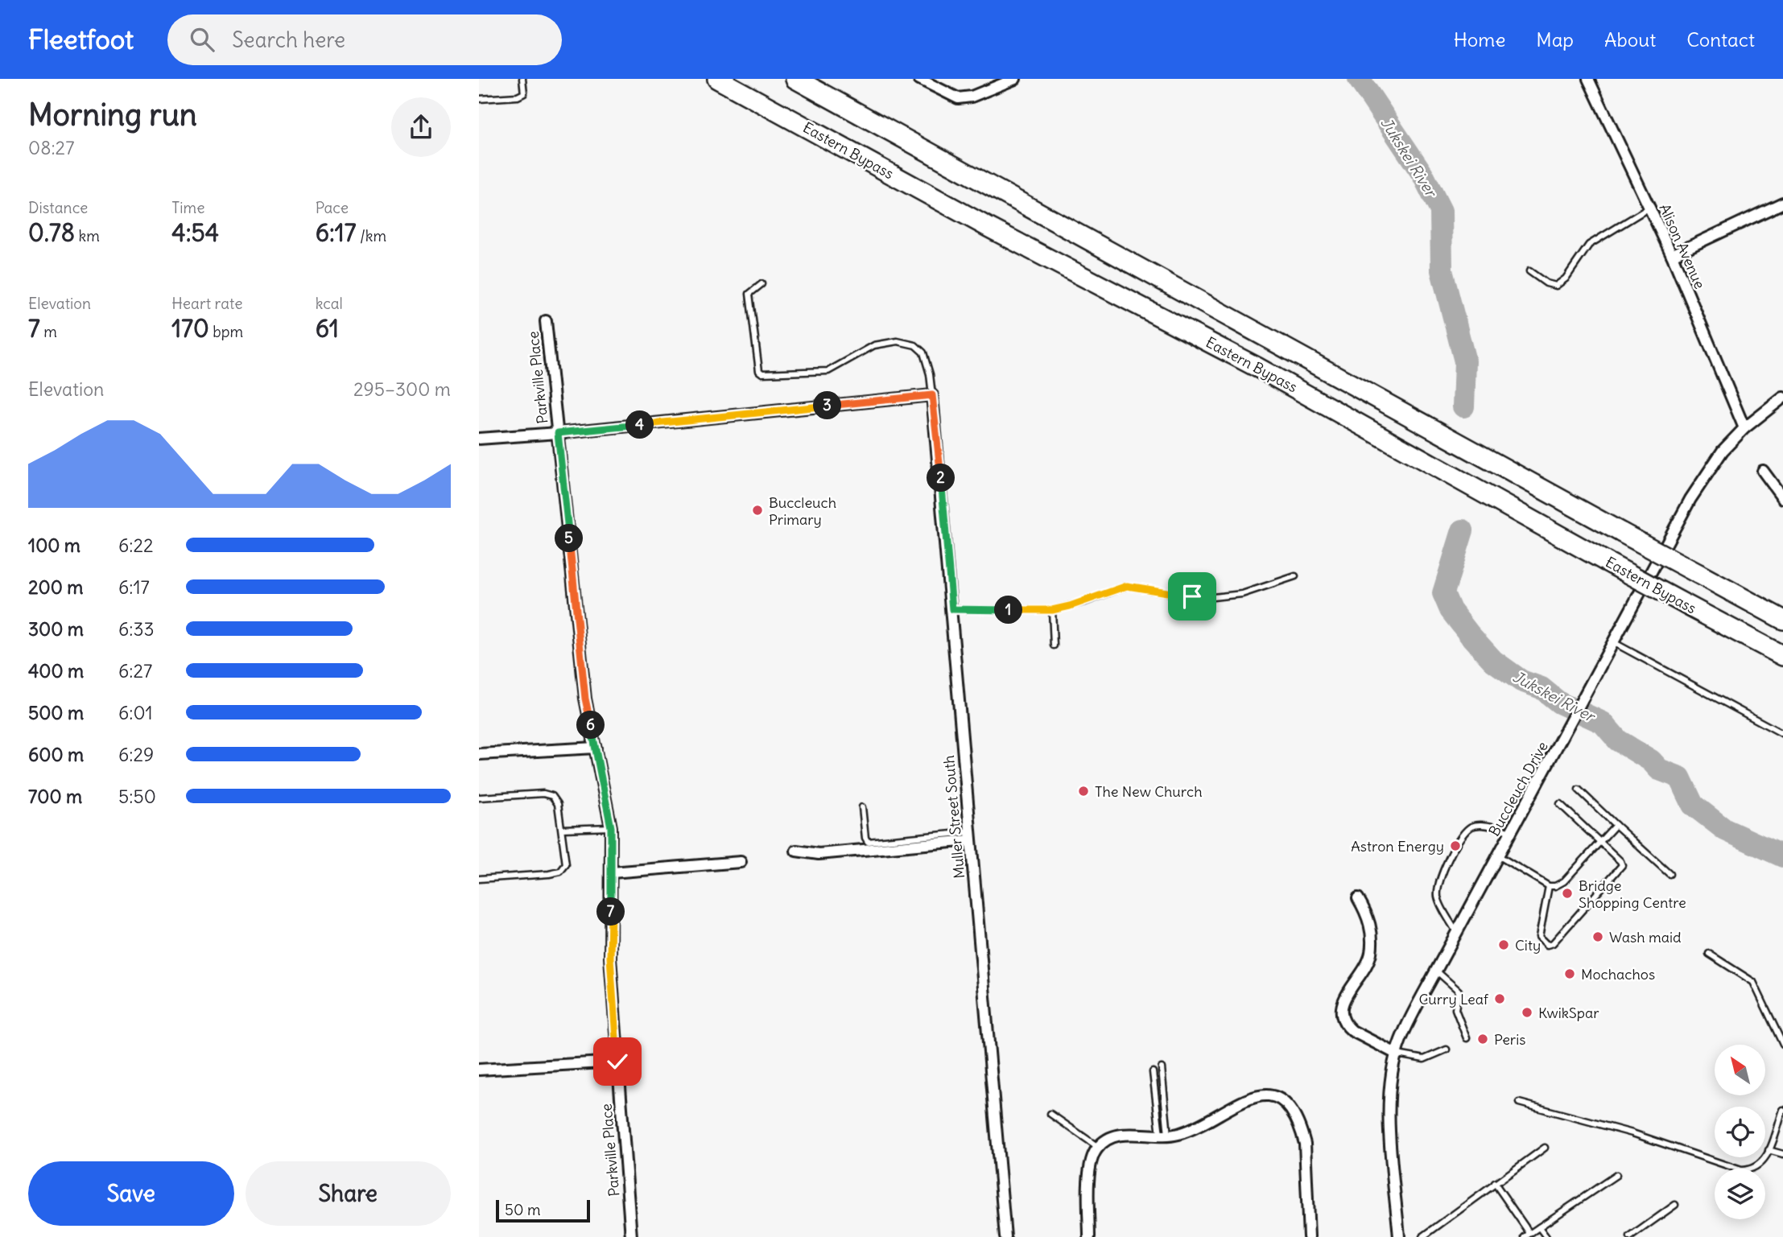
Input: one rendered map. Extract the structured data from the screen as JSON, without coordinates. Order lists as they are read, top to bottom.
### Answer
{
  "streets": {
    "highway": ["Eastern Bypass"],
    "street": [
      "Alison Avenue",
      "Parkville Place",
      "Buccleuch Drive",
      "Muller Street South"
    ]
  },
  "crossings": [
    ["Alison Avenue", "Buccleuch Drive"]
  ],
  "water": ["Jukskei River"],
  "places": [
    "Buccleuch Primary",
    "The New Church",
    "Astron Energy",
    "Bridge Shopping Centre",
    "Wash maid",
    "City",
    "Mochachos",
    "Curry Leaf",
    "KwikSpar",
    "Peris"
  ],
  "scale_bar": "50 m",
  "north": "top left",
  "page": {
    "header": "Fleetfoot",
    "search": "Search here",
    "nav": [
      "Home",
      "Map",
      "About",
      "Contact"
    ],
    "heading": ["Morning run", "08:27"],
    "stats": [
      ["Distance", "0.78 km"],
      ["Time", "4:54"],
      ["Pace", "6:17 /km"],
      ["Elevation", "7 m"],
      ["Heart rate", "170 bpm"],
      ["kcal", "61"]
    ],
    "chart": ["Elevation", "295–300 m"],
    "pins": [
      "3",
      "4",
      "2",
      "5",
      "1",
      "6",
      "7"
    ],
    "list": [
      {
        "name": "100 m",
        "note": "6:22"
      },
      {
        "name": "200 m",
        "note": "6:17"
      },
      {
        "name": "300 m",
        "note": "6:33"
      },
      {
        "name": "400 m",
        "note": "6:27"
      },
      {
        "name": "500 m",
        "note": "6:01"
      },
      {
        "name": "600 m",
        "note": "6:29"
      },
      {
        "name": "700 m",
        "note": "5:50"
      }
    ],
    "buttons": ["Save", "Share"],
    "scale": "50 m"
  }
}
